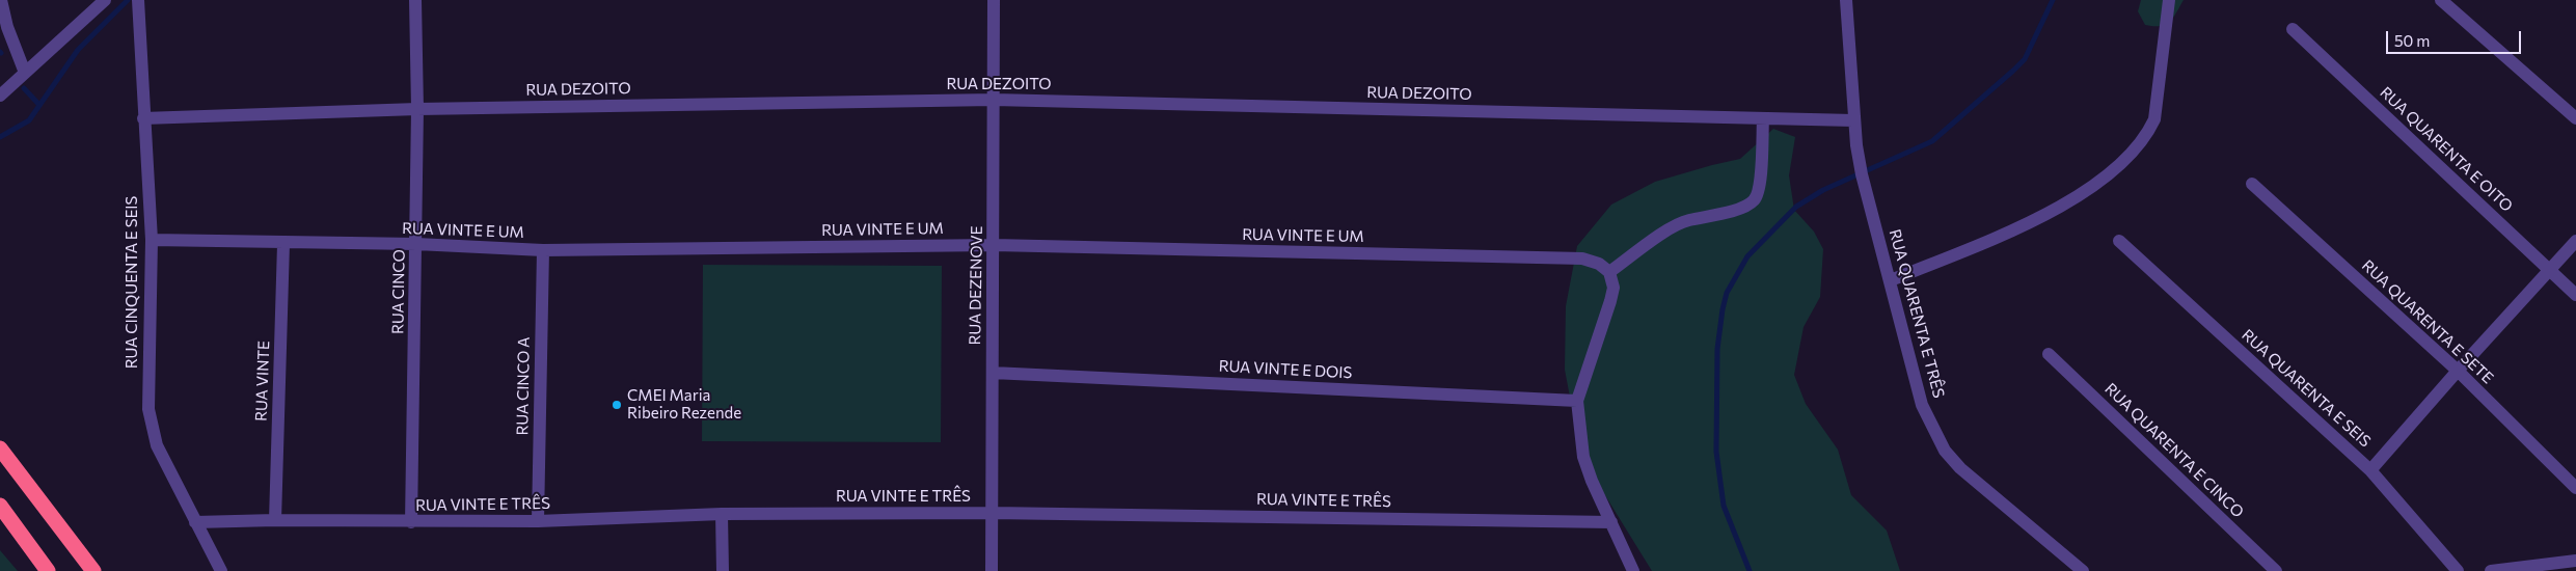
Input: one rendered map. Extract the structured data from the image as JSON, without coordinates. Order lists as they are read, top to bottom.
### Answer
{
  "streets": {
    "street": [
      "RUA DEZOITO",
      "RUA QUARENTA E OITO",
      "RUA VINTE E UM",
      "RUA CINQUENTA E SEIS",
      "RUA DEZENOVE",
      "RUA CINCO",
      "RUA QUARENTA E TRÊS",
      "RUA QUARENTA E SETE",
      "RUA VINTE E DOIS",
      "RUA VINTE",
      "RUA CINCO A",
      "RUA QUARENTA E SEIS",
      "RUA QUARENTA E CINCO",
      "RUA VINTE E TRÊS"
    ]
  },
  "crossings": [
    ["RUA DEZOITO", "RUA CINQUENTA E SEIS"],
    ["RUA DEZOITO", "RUA DEZENOVE"],
    ["RUA DEZOITO", "RUA CINCO"],
    ["RUA DEZOITO", "RUA QUARENTA E TRÊS"],
    ["RUA VINTE E UM", "RUA CINQUENTA E SEIS"],
    ["RUA VINTE E UM", "RUA DEZENOVE"],
    ["RUA VINTE E UM", "RUA CINCO"],
    ["RUA VINTE E UM", "RUA VINTE"],
    ["RUA VINTE E UM", "RUA CINCO A"],
    ["RUA CINQUENTA E SEIS", "RUA VINTE E TRÊS"],
    ["RUA DEZENOVE", "RUA VINTE E DOIS"],
    ["RUA DEZENOVE", "RUA VINTE E TRÊS"],
    ["RUA CINCO", "RUA VINTE E TRÊS"],
    ["RUA VINTE", "RUA VINTE E TRÊS"],
    ["RUA CINCO A", "RUA VINTE E TRÊS"]
  ],
  "places": ["CMEI Maria Ribeiro Rezende"],
  "scale_bar": "50 m"
}
